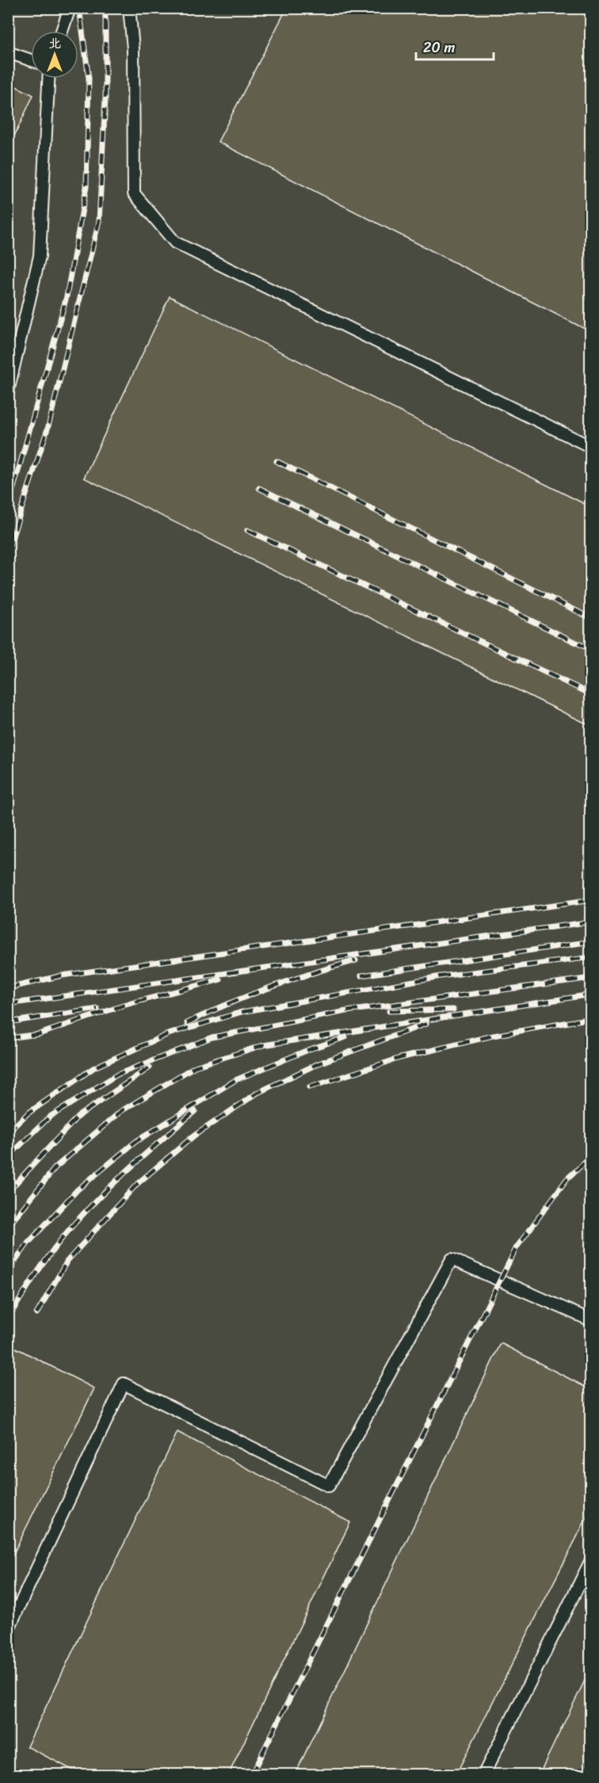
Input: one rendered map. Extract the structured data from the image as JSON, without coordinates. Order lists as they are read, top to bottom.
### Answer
{
  "scale_bar": "20 m",
  "north": "top"
}
